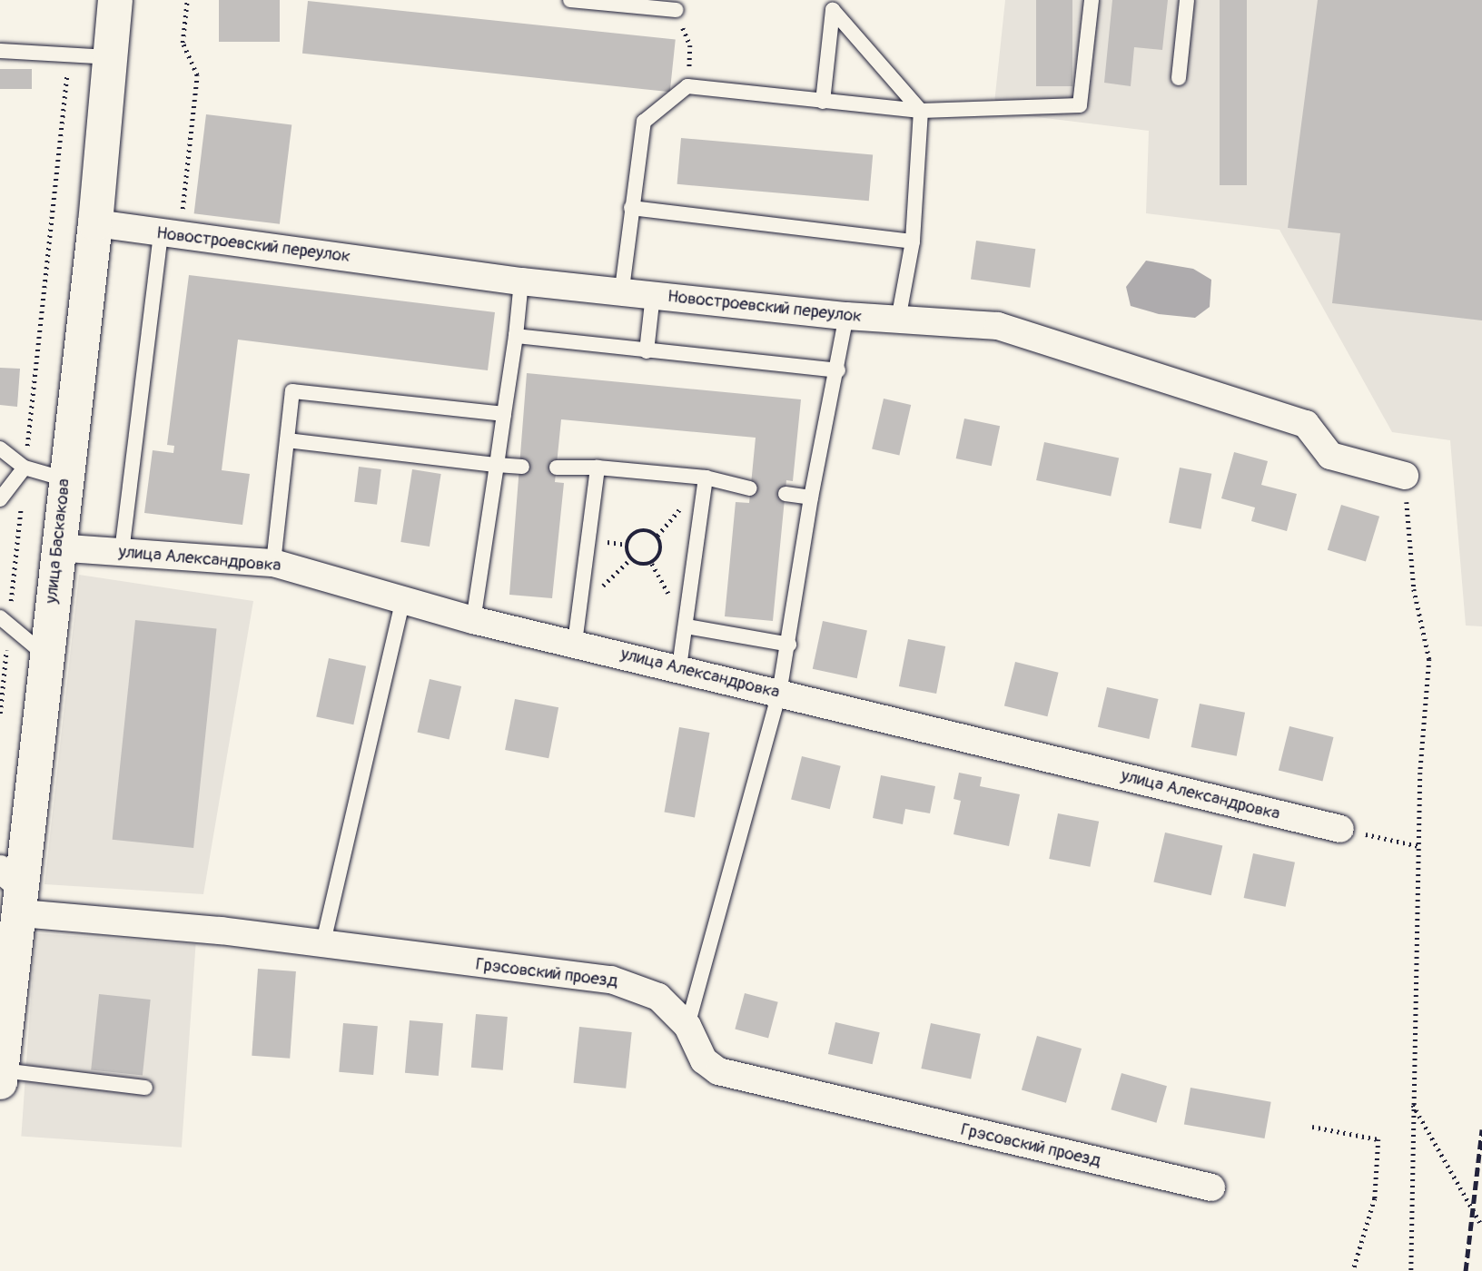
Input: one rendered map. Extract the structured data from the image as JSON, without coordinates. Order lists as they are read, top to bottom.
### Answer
{
  "streets": {
    "street": [
      "Новостроевский переулок",
      "улица Баскакова",
      "улица Александровка",
      "Грэсовский проезд"
    ]
  },
  "crossings": [
    ["Новостроевский переулок", "улица Баскакова"],
    ["улица Баскакова", "улица Александровка"],
    ["улица Баскакова", "Грэсовский проезд"]
  ]
}
